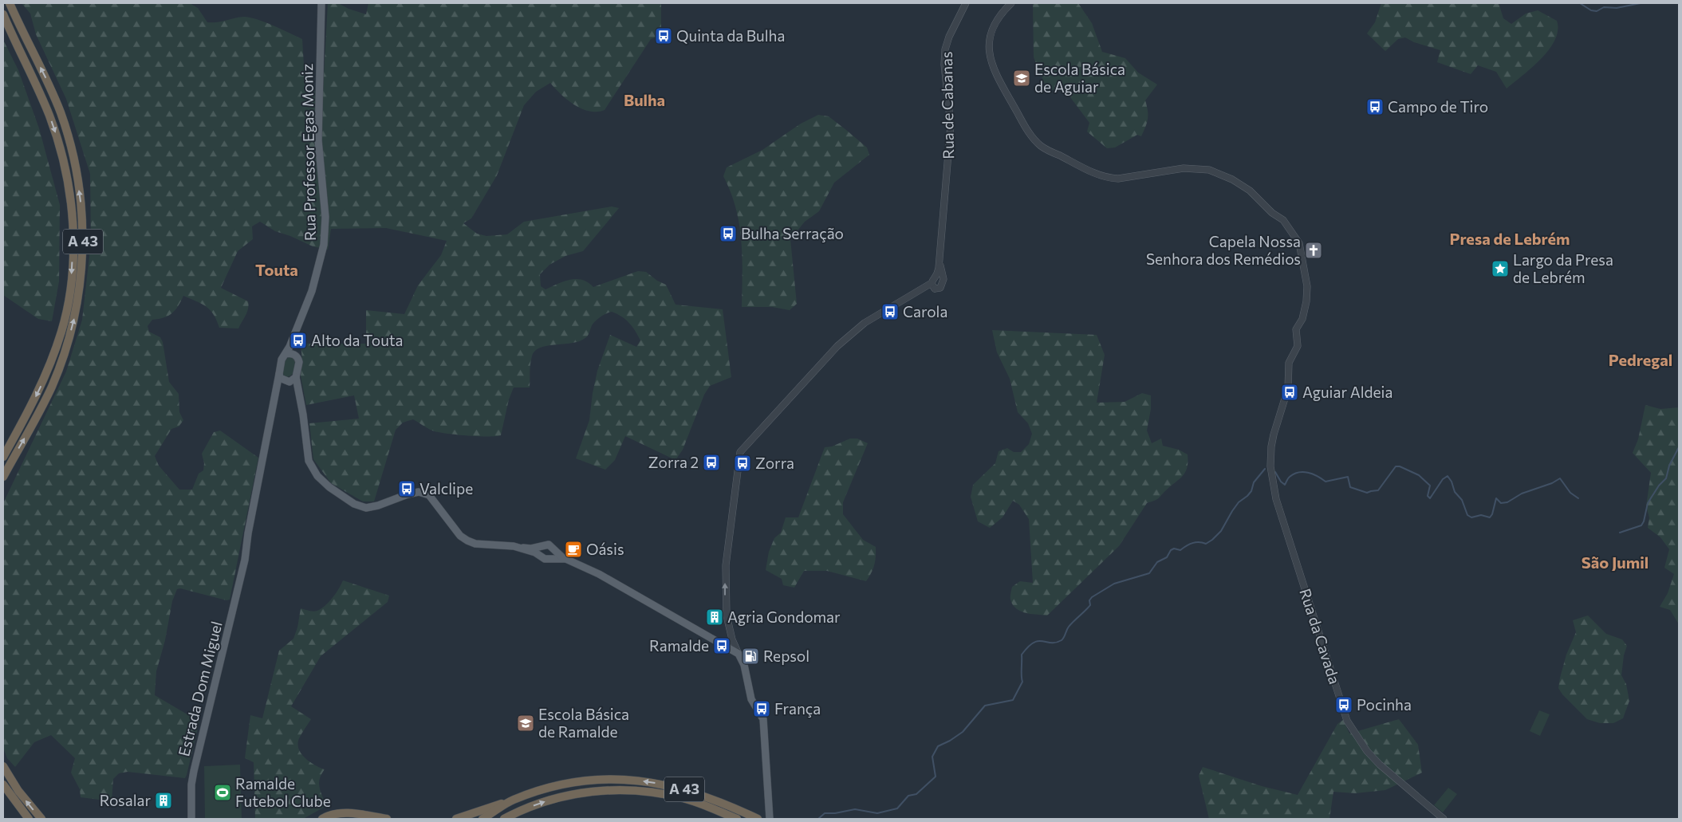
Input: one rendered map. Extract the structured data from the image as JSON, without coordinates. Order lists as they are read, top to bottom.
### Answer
{
  "streets": {
    "highway": ["A 43"],
    "main road": ["Rua Professor Egas Moniz", "Estrada Dom Miguel"],
    "street": ["Rua de Cabanas", "Rua da Cavada"]
  },
  "crossings": [
    ["Rua Professor Egas Moniz", "Estrada Dom Miguel"]
  ],
  "districts": [
    "Bulha",
    "Presa de Lebrém",
    "Touta",
    "Pedregal",
    "São Jumil"
  ],
  "places": {
    "bus stop": [
      "Quinta da Bulha",
      "Campo de Tiro",
      "Bulha Serração",
      "Carola",
      "Alto da Touta",
      "Aguiar Aldeia",
      "Zorra 2",
      "Zorra",
      "Valclipe",
      "Ramalde",
      "Pocinha",
      "França"
    ],
    "school or university": ["Escola Básica de Aguiar", "Escola Básica de Ramalde"],
    "church": ["Capela Nossa Senhora dos Remédios"],
    "place": ["Largo da Presa de Lebrém"],
    "cafe": ["Oásis"],
    "building": ["Agria Gondomar", "Rosalar"],
    "fuel station": ["Repsol"],
    "sports": ["Ramalde Futebol Clube"]
  }
}
